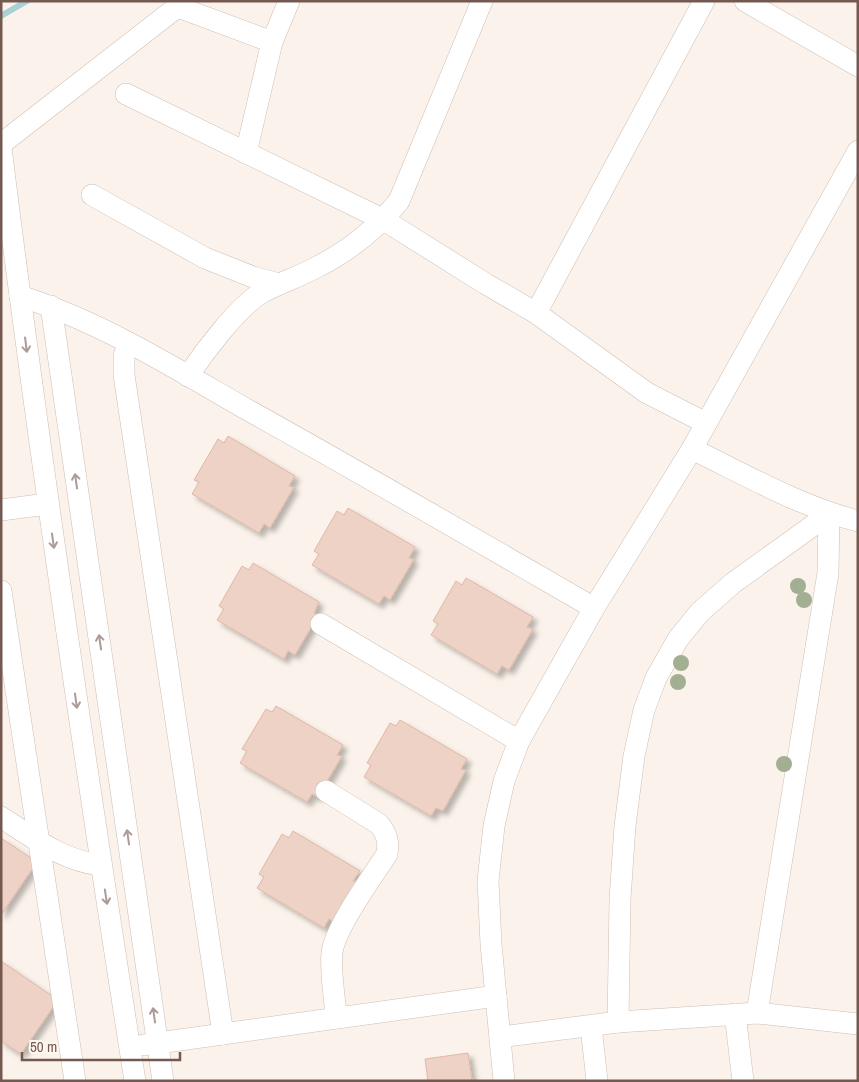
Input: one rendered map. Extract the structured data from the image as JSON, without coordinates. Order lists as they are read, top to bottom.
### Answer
{
  "scale_bar": "50 m"
}
